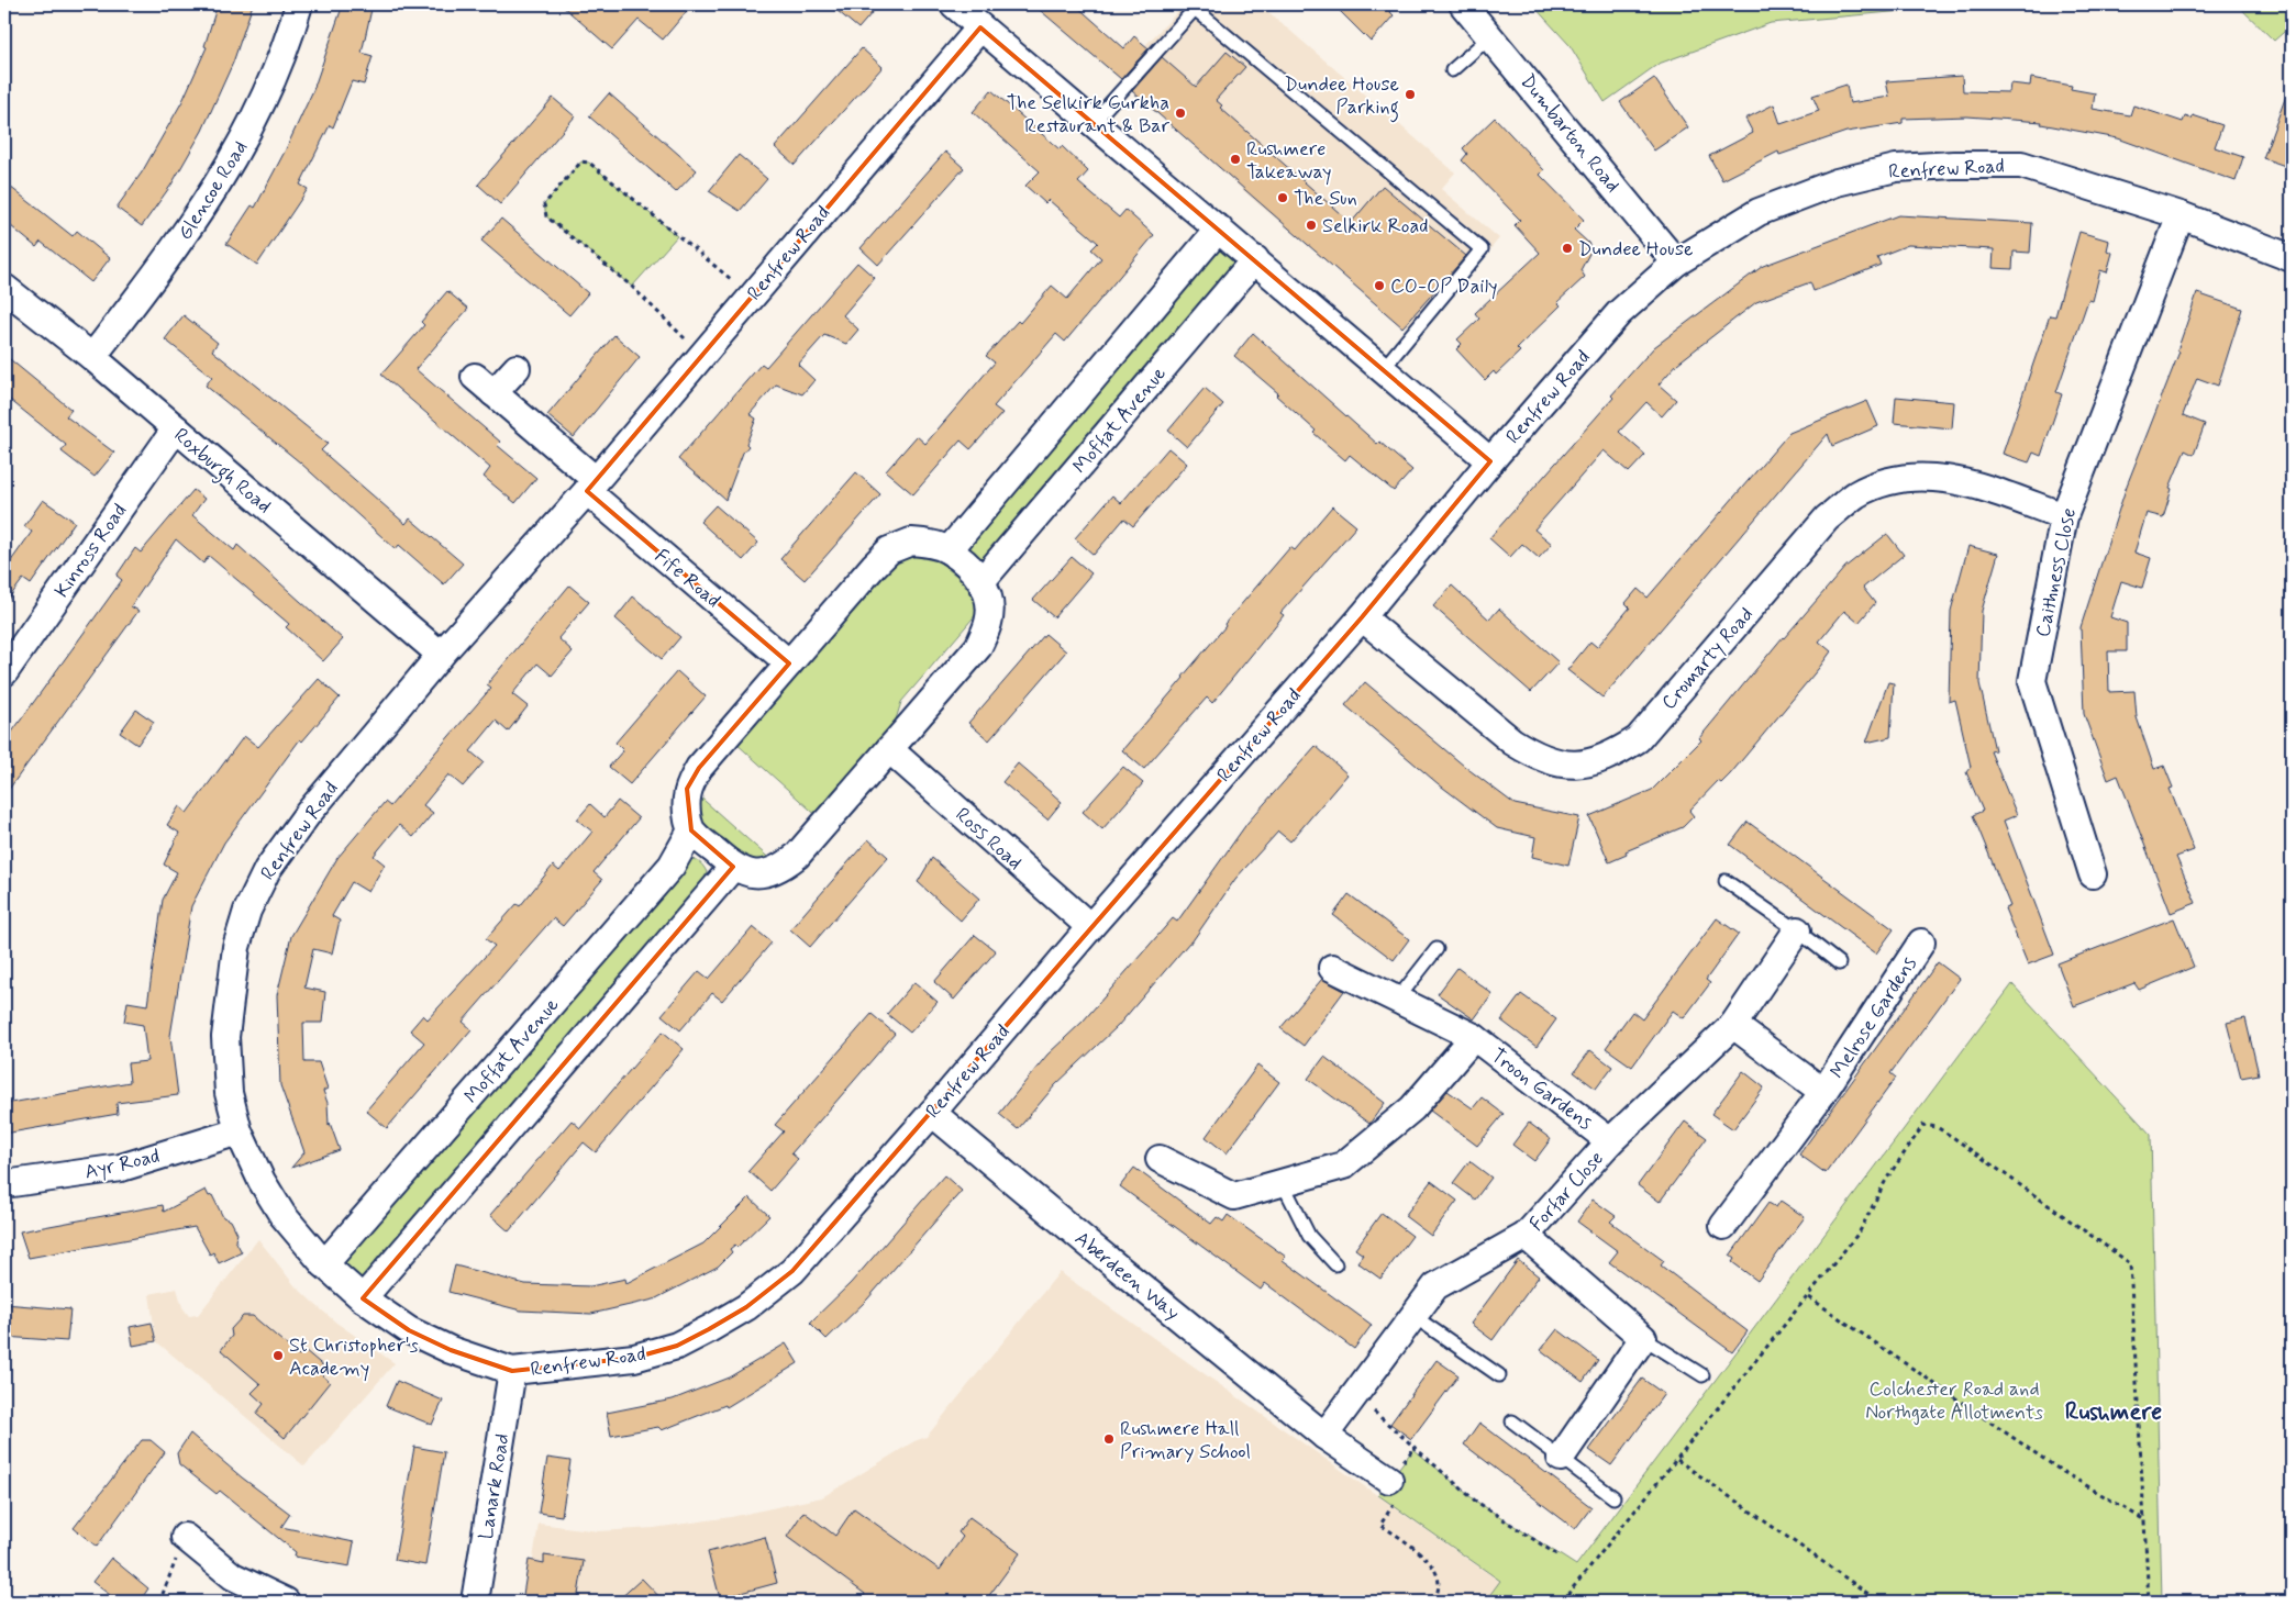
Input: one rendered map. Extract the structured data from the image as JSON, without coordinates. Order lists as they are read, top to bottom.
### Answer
{
  "streets": {
    "street": [
      "Dumbarton Road",
      "Renfrew Road",
      "Glencoe Road",
      "Moffat Avenue",
      "Roxburgh Road",
      "Kinross Road",
      "Caithness Close",
      "Fife Road",
      "Cromarty Road",
      "Ross Road",
      "Melrose Gardens",
      "Troon Gardens",
      "Ayr Road",
      "Forfar Close",
      "Aberdeen Way",
      "Lanark Road"
    ]
  },
  "crossings": [
    ["Dumbarton Road", "Renfrew Road"],
    ["Renfrew Road", "Moffat Avenue"],
    ["Renfrew Road", "Roxburgh Road"],
    ["Renfrew Road", "Caithness Close"],
    ["Renfrew Road", "Fife Road"],
    ["Renfrew Road", "Cromarty Road"],
    ["Renfrew Road", "Ross Road"],
    ["Renfrew Road", "Ayr Road"],
    ["Renfrew Road", "Aberdeen Way"],
    ["Renfrew Road", "Lanark Road"],
    ["Glencoe Road", "Roxburgh Road"],
    ["Roxburgh Road", "Kinross Road"],
    ["Caithness Close", "Cromarty Road"],
    ["Melrose Gardens", "Forfar Close"],
    ["Troon Gardens", "Forfar Close"],
    ["Forfar Close", "Aberdeen Way"]
  ],
  "districts": ["Rushmere"],
  "parks": ["Colchester Road and Northgate Allotments"],
  "places": [
    "Dundee House Parking",
    "The Selkirk Gurkha Restaurant & Bar",
    "Rushmere Takeaway",
    "The Sun",
    "Selkirk Road",
    "Dundee House",
    "CO-OP Daily",
    "St Christopher's Academy",
    "Rushmere Hall Primary School"
  ]
}
